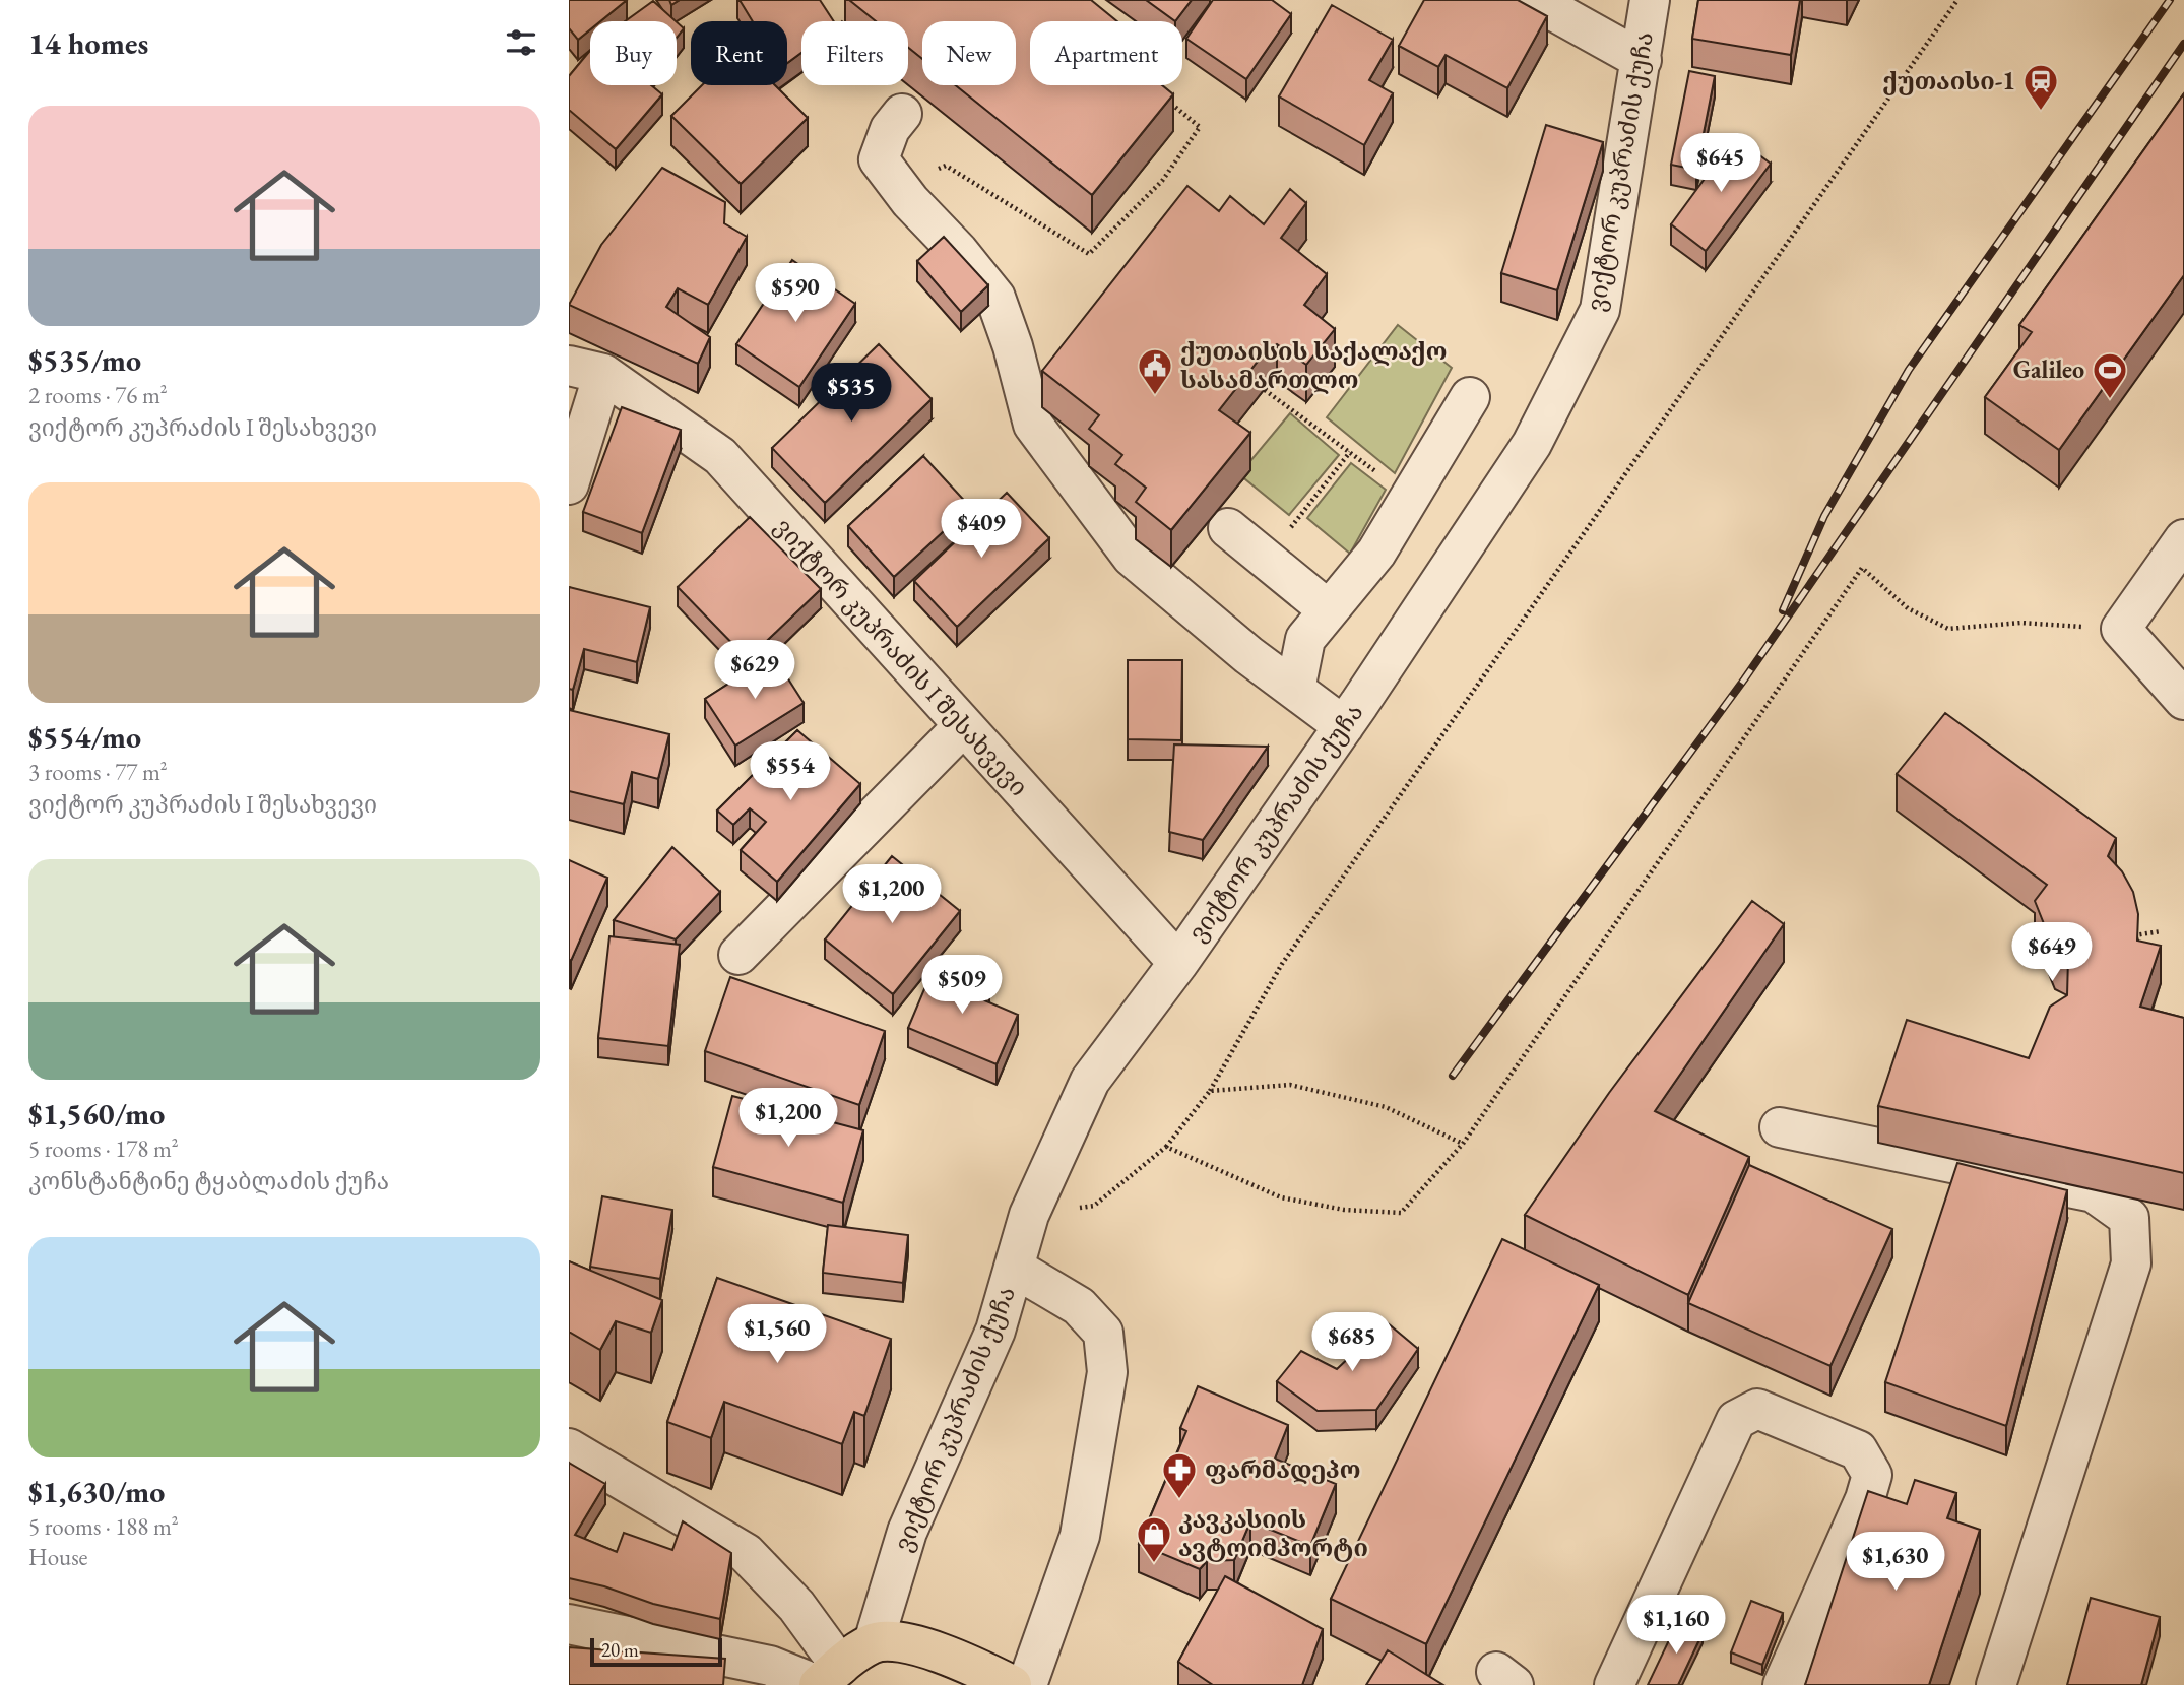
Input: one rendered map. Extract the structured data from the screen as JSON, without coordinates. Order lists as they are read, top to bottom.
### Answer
{
  "streets": {
    "street": ["ვიქტორ კუპრაძის ქუჩა", "ვიქტორ კუპრაძის I შესახვევი"]
  },
  "crossings": [
    ["ვიქტორ კუპრაძის ქუჩა", "ვიქტორ კუპრაძის I შესახვევი"]
  ],
  "places": {
    "station": ["ქუთაისი-1"],
    "public building": ["ქუთაისის საქალაქო სასამართლო"],
    "sports": ["Galileo"],
    "pharmacy": ["ფარმადეპო"],
    "shop": ["კავკასიის ავტოიმპორტი"]
  },
  "scale_bar": "20 m",
  "page": {
    "heading": "14 homes",
    "chip": [
      "Buy",
      "Rent",
      "Filters",
      "New",
      "Apartment"
    ],
    "list": [
      {
        "name": "$535/mo",
        "note": "2 rooms · 76 m² · ვიქტორ კუპრაძის I შესახვევი"
      },
      {
        "name": "$554/mo",
        "note": "3 rooms · 77 m² · ვიქტორ კუპრაძის I შესახვევი"
      },
      {
        "name": "$1,560/mo",
        "note": "5 rooms · 178 m² · კონსტანტინე ტყაბლაძის ქუჩა"
      },
      {
        "name": "$1,630/mo",
        "note": "5 rooms · 188 m² · House"
      }
    ],
    "price": [
      "$645",
      "$590",
      "$535",
      "$409",
      "$629",
      "$554",
      "$1,200",
      "$649",
      "$509",
      "$1,200",
      "$1,560",
      "$685",
      "$1,630",
      "$1,160"
    ],
    "scale": "20 m"
  }
}
